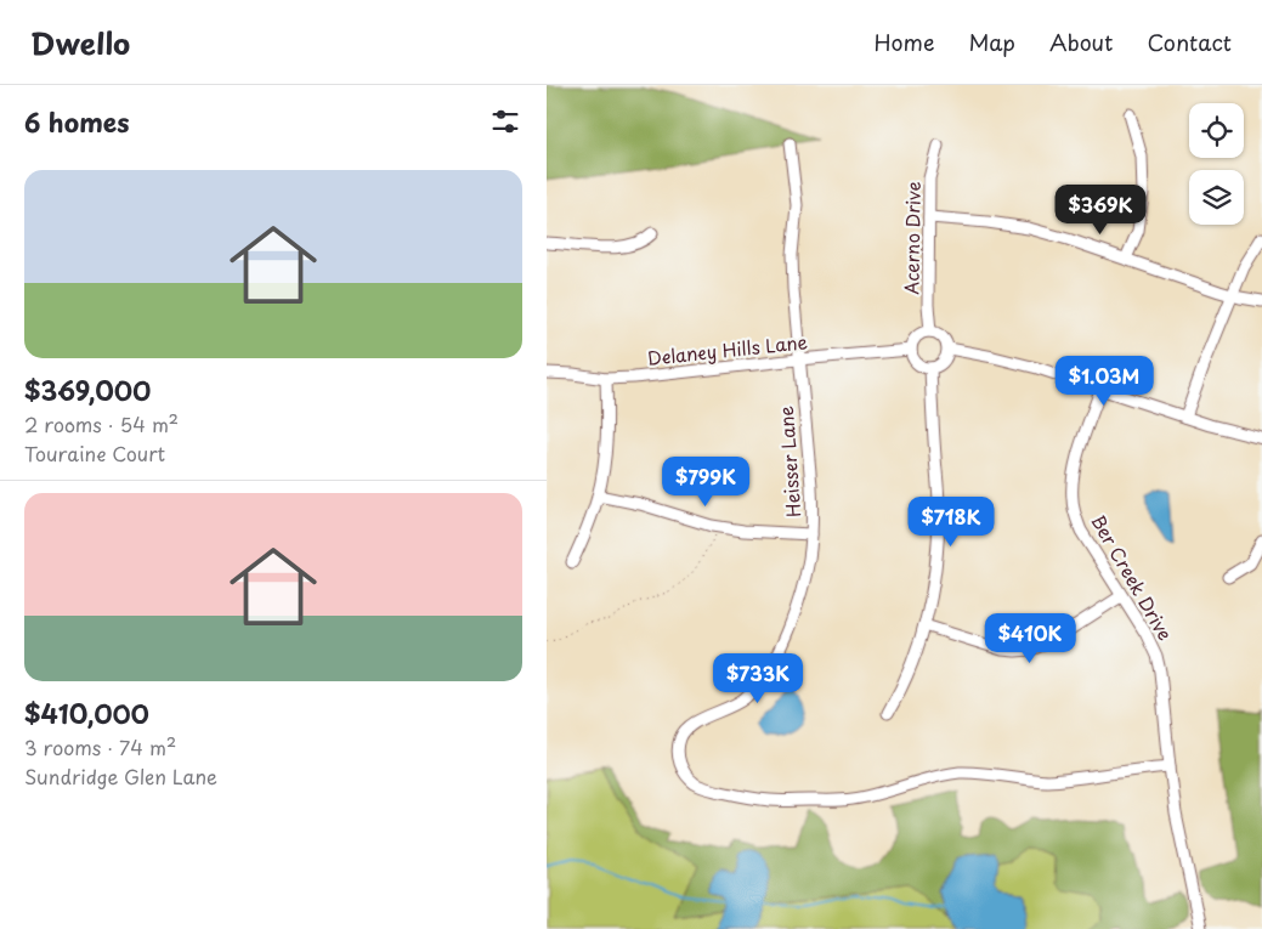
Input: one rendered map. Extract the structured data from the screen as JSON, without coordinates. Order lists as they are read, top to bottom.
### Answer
{
  "streets": {
    "street": [
      "Acerno Drive",
      "Delaney Hills Lane",
      "Heisser Lane",
      "Ber Creek Drive"
    ]
  },
  "crossings": [
    ["Acerno Drive", "Delaney Hills Lane"],
    ["Delaney Hills Lane", "Heisser Lane"],
    ["Heisser Lane", "Ber Creek Drive"]
  ],
  "page": {
    "header": "Dwello",
    "nav": [
      "Home",
      "Map",
      "About",
      "Contact"
    ],
    "heading": "6 homes",
    "list": [
      {
        "name": "$369,000",
        "note": "2 rooms · 54 m² · Touraine Court"
      },
      {
        "name": "$410,000",
        "note": "3 rooms · 74 m² · Sundridge Glen Lane"
      }
    ],
    "price": [
      "$369K",
      "$1.03M",
      "$799K",
      "$718K",
      "$410K",
      "$733K"
    ]
  }
}
